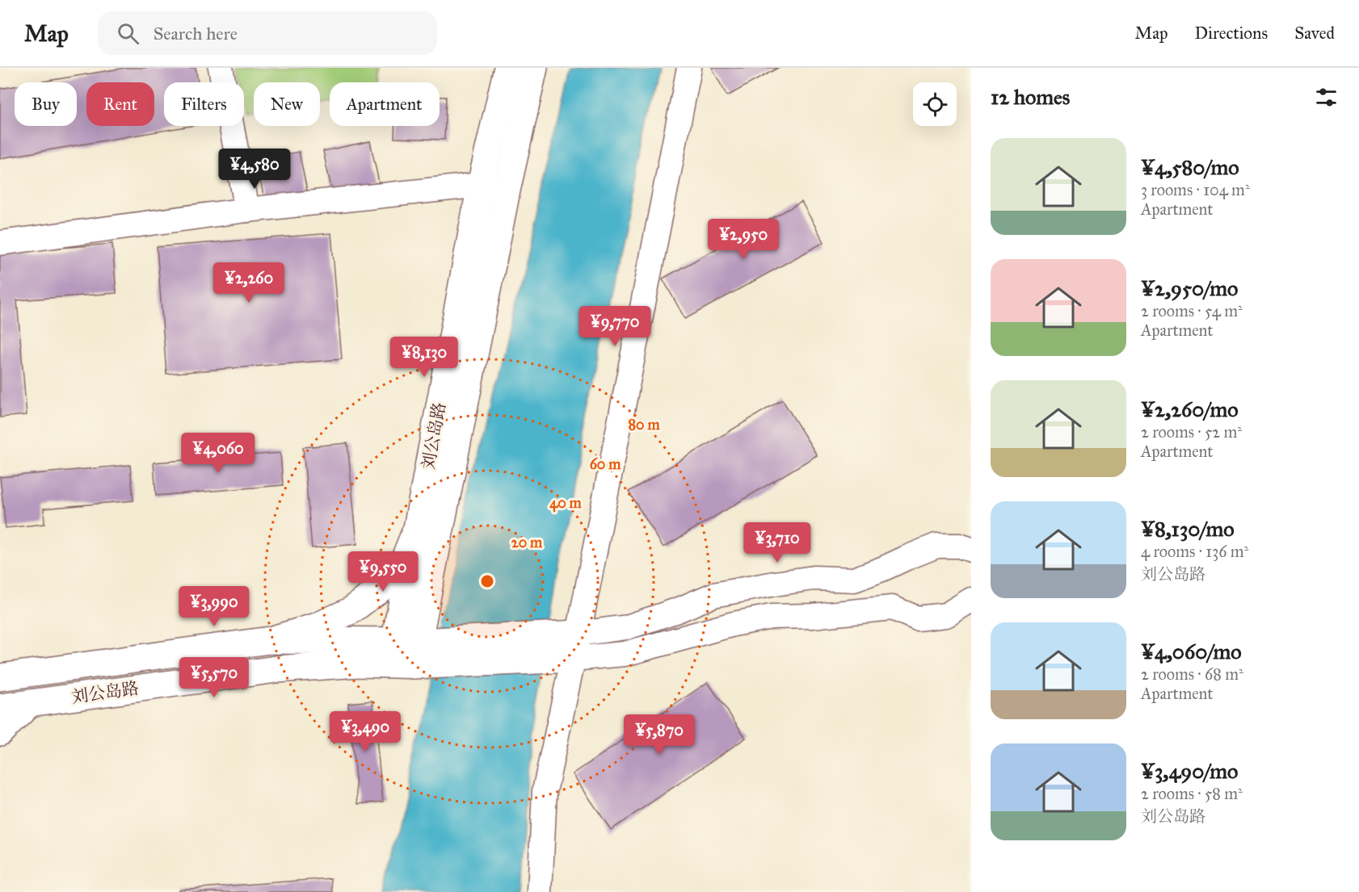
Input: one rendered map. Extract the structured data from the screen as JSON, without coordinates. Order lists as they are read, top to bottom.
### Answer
{
  "streets": {
    "main road": ["刘公岛路"]
  },
  "page": {
    "header": "Map",
    "search": "Search here",
    "nav": ["Map", "Directions", "Saved"],
    "heading": "12 homes",
    "chip": [
      "Buy",
      "Rent",
      "Filters",
      "New",
      "Apartment"
    ],
    "list": [
      {
        "name": "¥4,580/mo",
        "note": "3 rooms · 104 m² · Apartment"
      },
      {
        "name": "¥2,950/mo",
        "note": "2 rooms · 54 m² · Apartment"
      },
      {
        "name": "¥2,260/mo",
        "note": "2 rooms · 52 m² · Apartment"
      },
      {
        "name": "¥8,130/mo",
        "note": "4 rooms · 136 m² · 刘公岛路"
      },
      {
        "name": "¥4,060/mo",
        "note": "2 rooms · 68 m² · Apartment"
      },
      {
        "name": "¥3,490/mo",
        "note": "2 rooms · 58 m² · 刘公岛路"
      }
    ],
    "price": [
      "¥4,580",
      "¥2,950",
      "¥2,260",
      "¥9,770",
      "¥8,130",
      "¥4,060",
      "¥3,710",
      "¥9,550",
      "¥3,990",
      "¥5,570",
      "¥3,490",
      "¥5,870"
    ]
  },
  "rings": [
    "80 m",
    "60 m",
    "40 m",
    "20 m"
  ]
}
